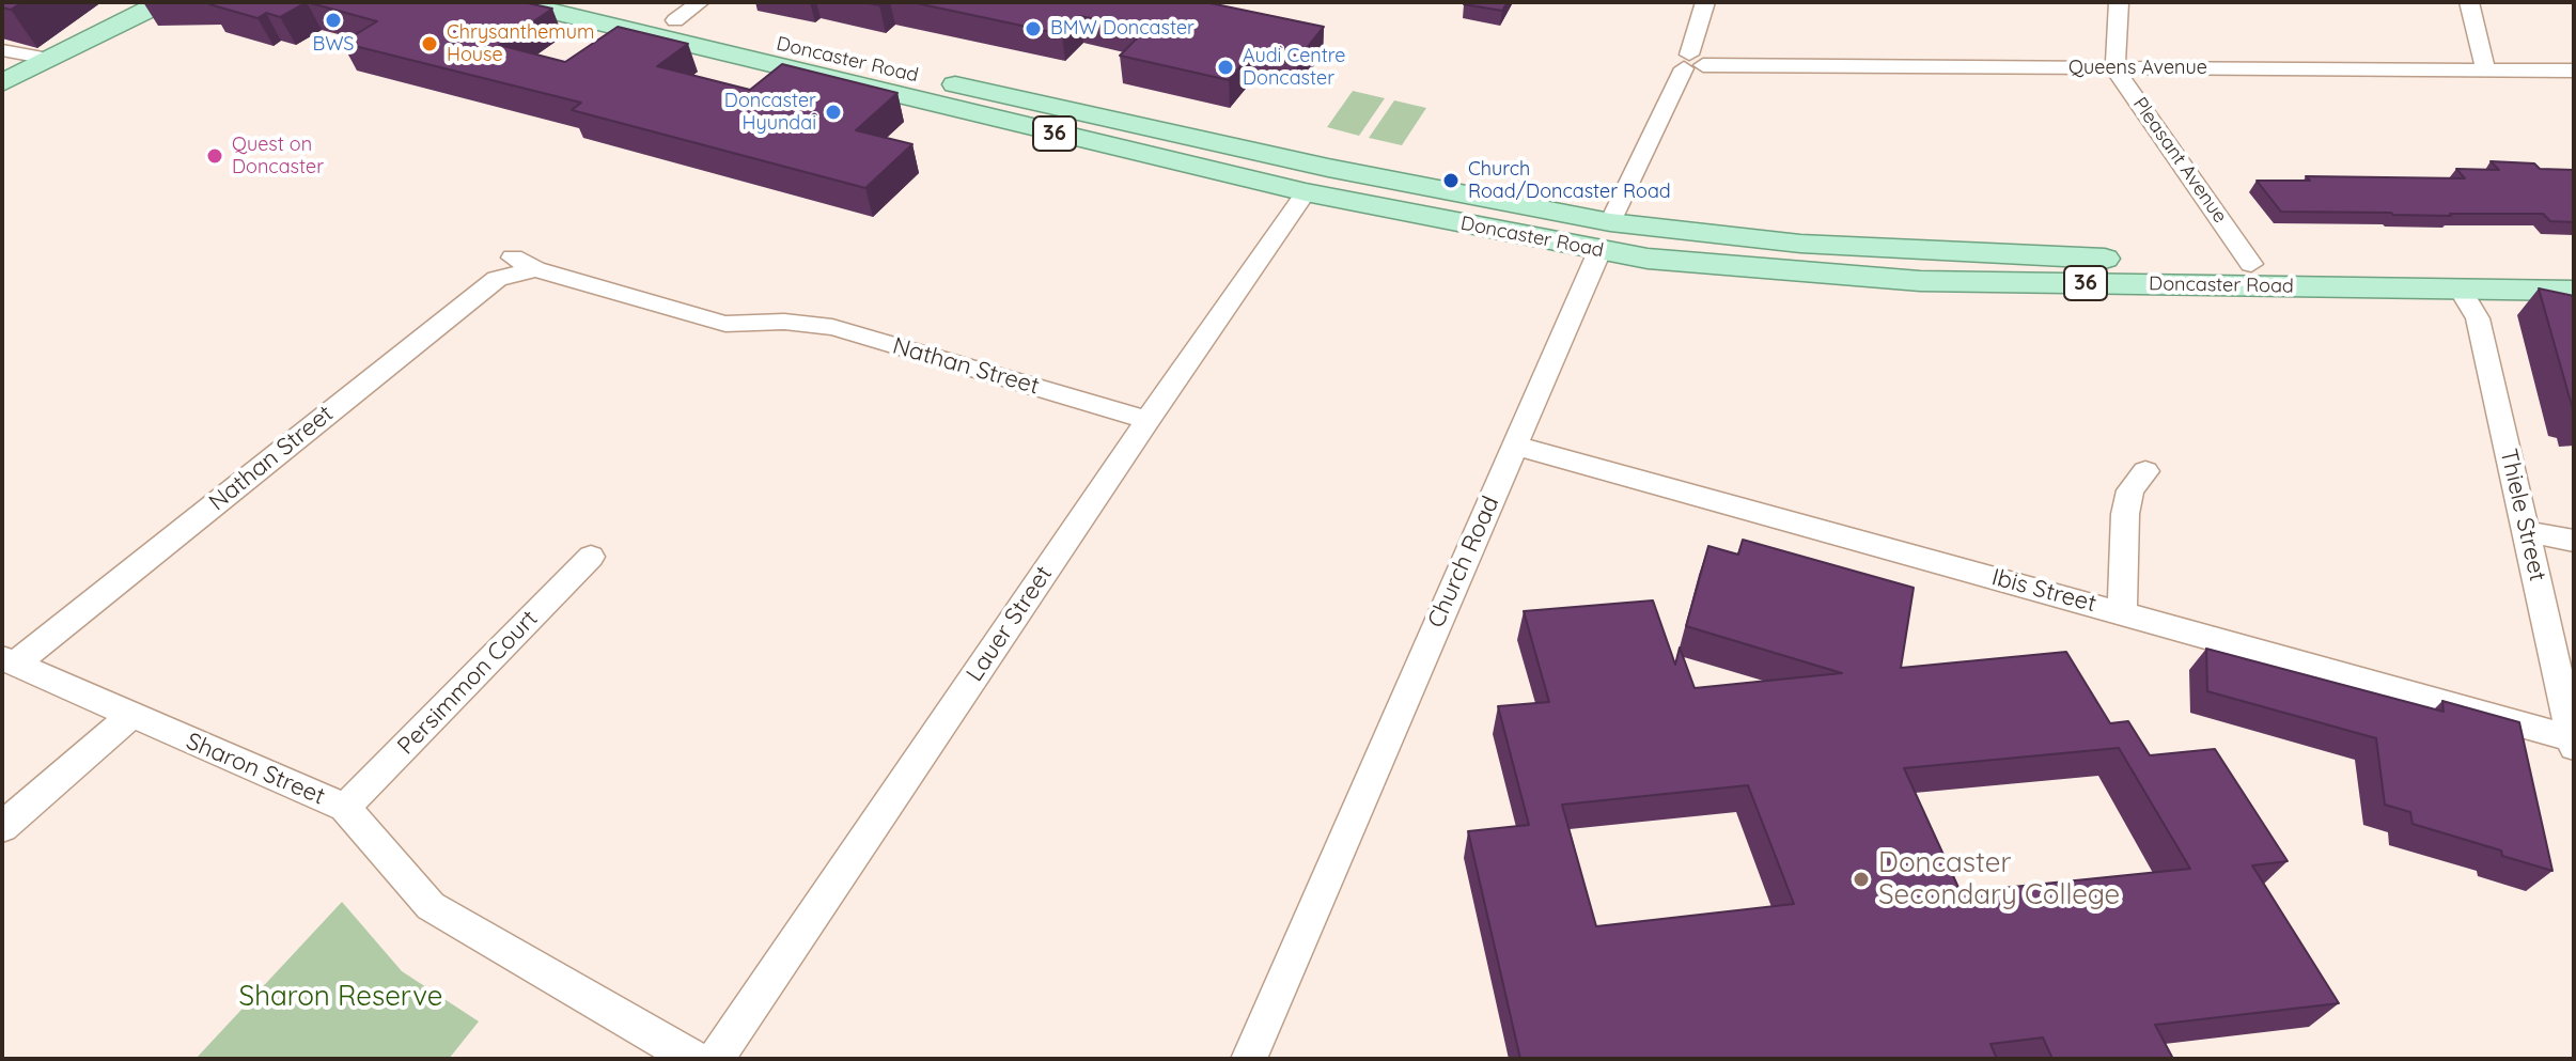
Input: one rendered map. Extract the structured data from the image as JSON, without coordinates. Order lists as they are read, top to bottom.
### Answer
{
  "streets": {
    "main road": ["Doncaster Road", "36", "Church Road"],
    "street": [
      "Queens Avenue",
      "Pleasant Avenue",
      "Nathan Street",
      "Thiele Street",
      "Ibis Street",
      "Lauer Street",
      "Persimmon Court",
      "Sharon Street"
    ]
  },
  "crossings": [
    ["Doncaster Road", "Pleasant Avenue"],
    ["Doncaster Road", "Thiele Street"],
    ["Doncaster Road", "Church Road"],
    ["Doncaster Road", "Lauer Street"],
    ["Queens Avenue", "Pleasant Avenue"],
    ["Queens Avenue", "Church Road"],
    ["Nathan Street", "Lauer Street"],
    ["Nathan Street", "Sharon Street"],
    ["Thiele Street", "Ibis Street"],
    ["Church Road", "Ibis Street"],
    ["Persimmon Court", "Sharon Street"]
  ],
  "parks": ["Sharon Reserve"],
  "places": [
    "BWS",
    "BMW Doncaster",
    "Chrysanthemum House",
    "Audi Centre Doncaster",
    "Doncaster Hyundai",
    "Quest on Doncaster",
    "Church Road/Doncaster Road",
    "Doncaster Secondary College"
  ]
}
